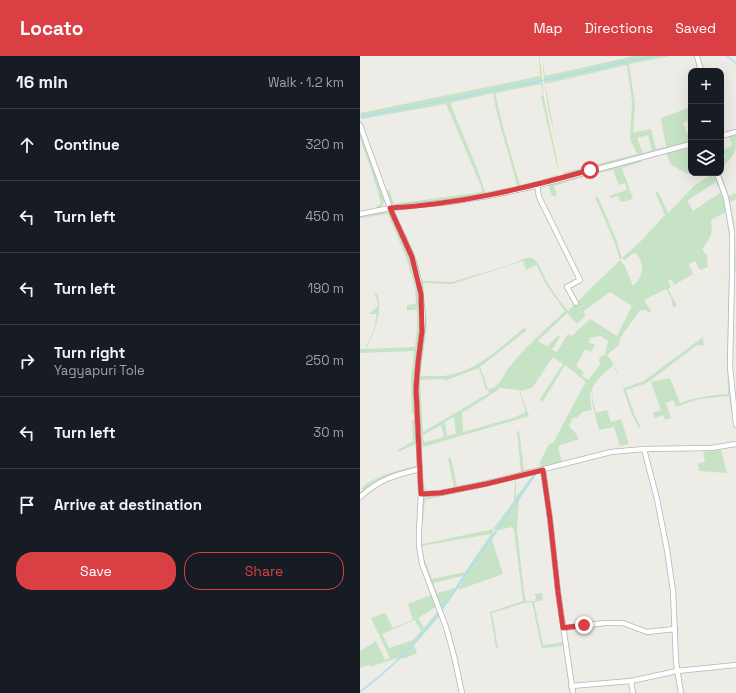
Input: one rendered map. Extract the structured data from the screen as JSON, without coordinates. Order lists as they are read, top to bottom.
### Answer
{
  "page": {
    "header": "Locato",
    "nav": ["Map", "Directions", "Saved"],
    "heading": ["16 min", "Walk · 1.2 km"],
    "map_buttons": ["+", "−"],
    "list": [
      ["Continue", "320 m"],
      ["Turn left", "450 m"],
      ["Turn left", "190 m"],
      ["Turn right", "Yagyapuri Tole", "250 m"],
      ["Turn left", "30 m"],
      "Arrive at destination"
    ],
    "buttons": ["Save", "Share"]
  }
}
